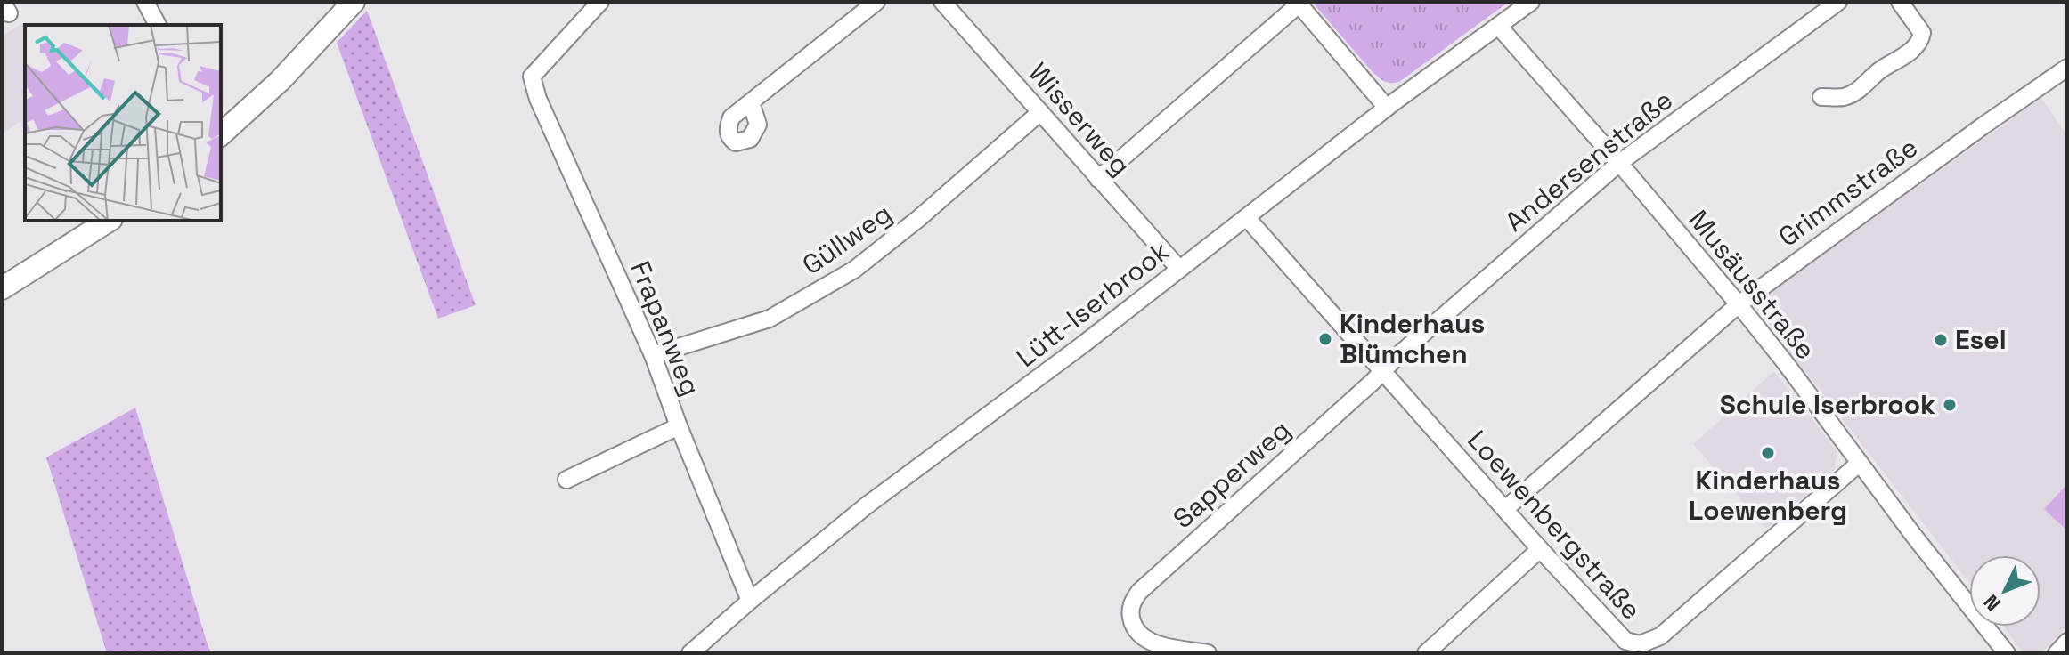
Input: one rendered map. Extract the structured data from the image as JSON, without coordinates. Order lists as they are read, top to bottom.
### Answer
{
  "streets": {
    "street": [
      "Wisserweg",
      "Andersenstraße",
      "Grimmstraße",
      "Güllweg",
      "Musäusstraße",
      "Lütt-Iserbrook",
      "Frapanweg",
      "Sapperweg",
      "Loewenbergstraße"
    ]
  },
  "crossings": [
    ["Wisserweg", "Güllweg"],
    ["Wisserweg", "Lütt-Iserbrook"],
    ["Andersenstraße", "Musäusstraße"],
    ["Andersenstraße", "Sapperweg"],
    ["Andersenstraße", "Loewenbergstraße"],
    ["Grimmstraße", "Musäusstraße"],
    ["Grimmstraße", "Loewenbergstraße"],
    ["Güllweg", "Frapanweg"],
    ["Musäusstraße", "Lütt-Iserbrook"],
    ["Musäusstraße", "Loewenbergstraße"],
    ["Lütt-Iserbrook", "Frapanweg"],
    ["Lütt-Iserbrook", "Loewenbergstraße"],
    ["Sapperweg", "Loewenbergstraße"]
  ],
  "places": [
    "Kinderhaus Blümchen",
    "Esel",
    "Schule Iserbrook",
    "Kinderhaus Loewenberg"
  ],
  "north": "bottom left"
}
